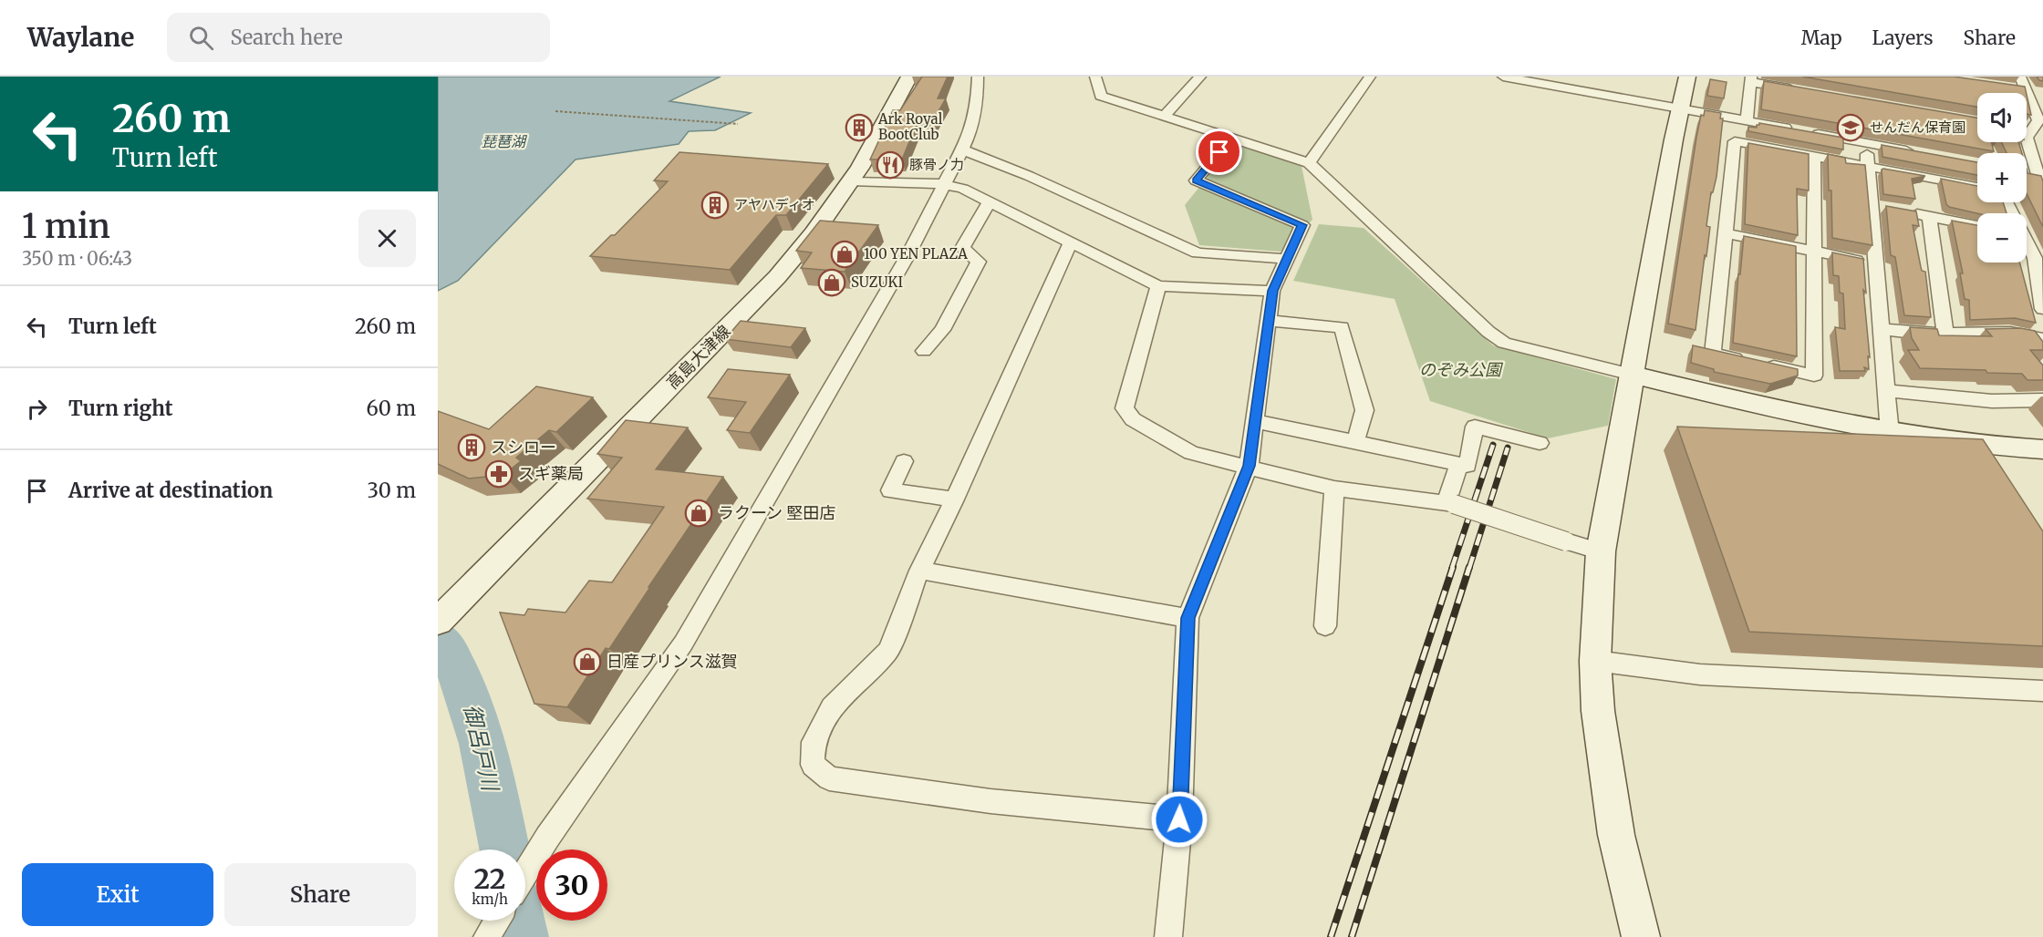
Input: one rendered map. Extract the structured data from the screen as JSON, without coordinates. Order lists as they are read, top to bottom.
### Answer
{
  "streets": {
    "street": ["高島大津線"]
  },
  "water": ["琵琶湖", "御呂戸川"],
  "parks": ["のぞみ公園"],
  "places": {
    "building": ["Ark Royal BootClub", "アヤハディオ", "スシロー"],
    "school or university": ["せんだん保育園"],
    "restaurant": ["豚骨ノ力"],
    "shop": [
      "100 YEN PLAZA",
      "SUZUKI",
      "ラクーン 堅田店",
      "日産プリンス滋賀"
    ],
    "pharmacy": ["スギ薬局"]
  },
  "page": {
    "header": "Waylane",
    "search": "Search here",
    "nav": ["Map", "Layers", "Share"],
    "turn": ["260 m", "Turn left"],
    "map_buttons": ["+", "−"],
    "heading": ["1 min", "350 m · 06:43"],
    "list": [
      {
        "name": "Turn left",
        "value": "260 m"
      },
      {
        "name": "Turn right",
        "value": "60 m"
      },
      {
        "name": "Arrive at destination",
        "value": "30 m"
      }
    ],
    "speed": "22 km/h",
    "limit": "30",
    "buttons": ["Exit", "Share"]
  }
}
